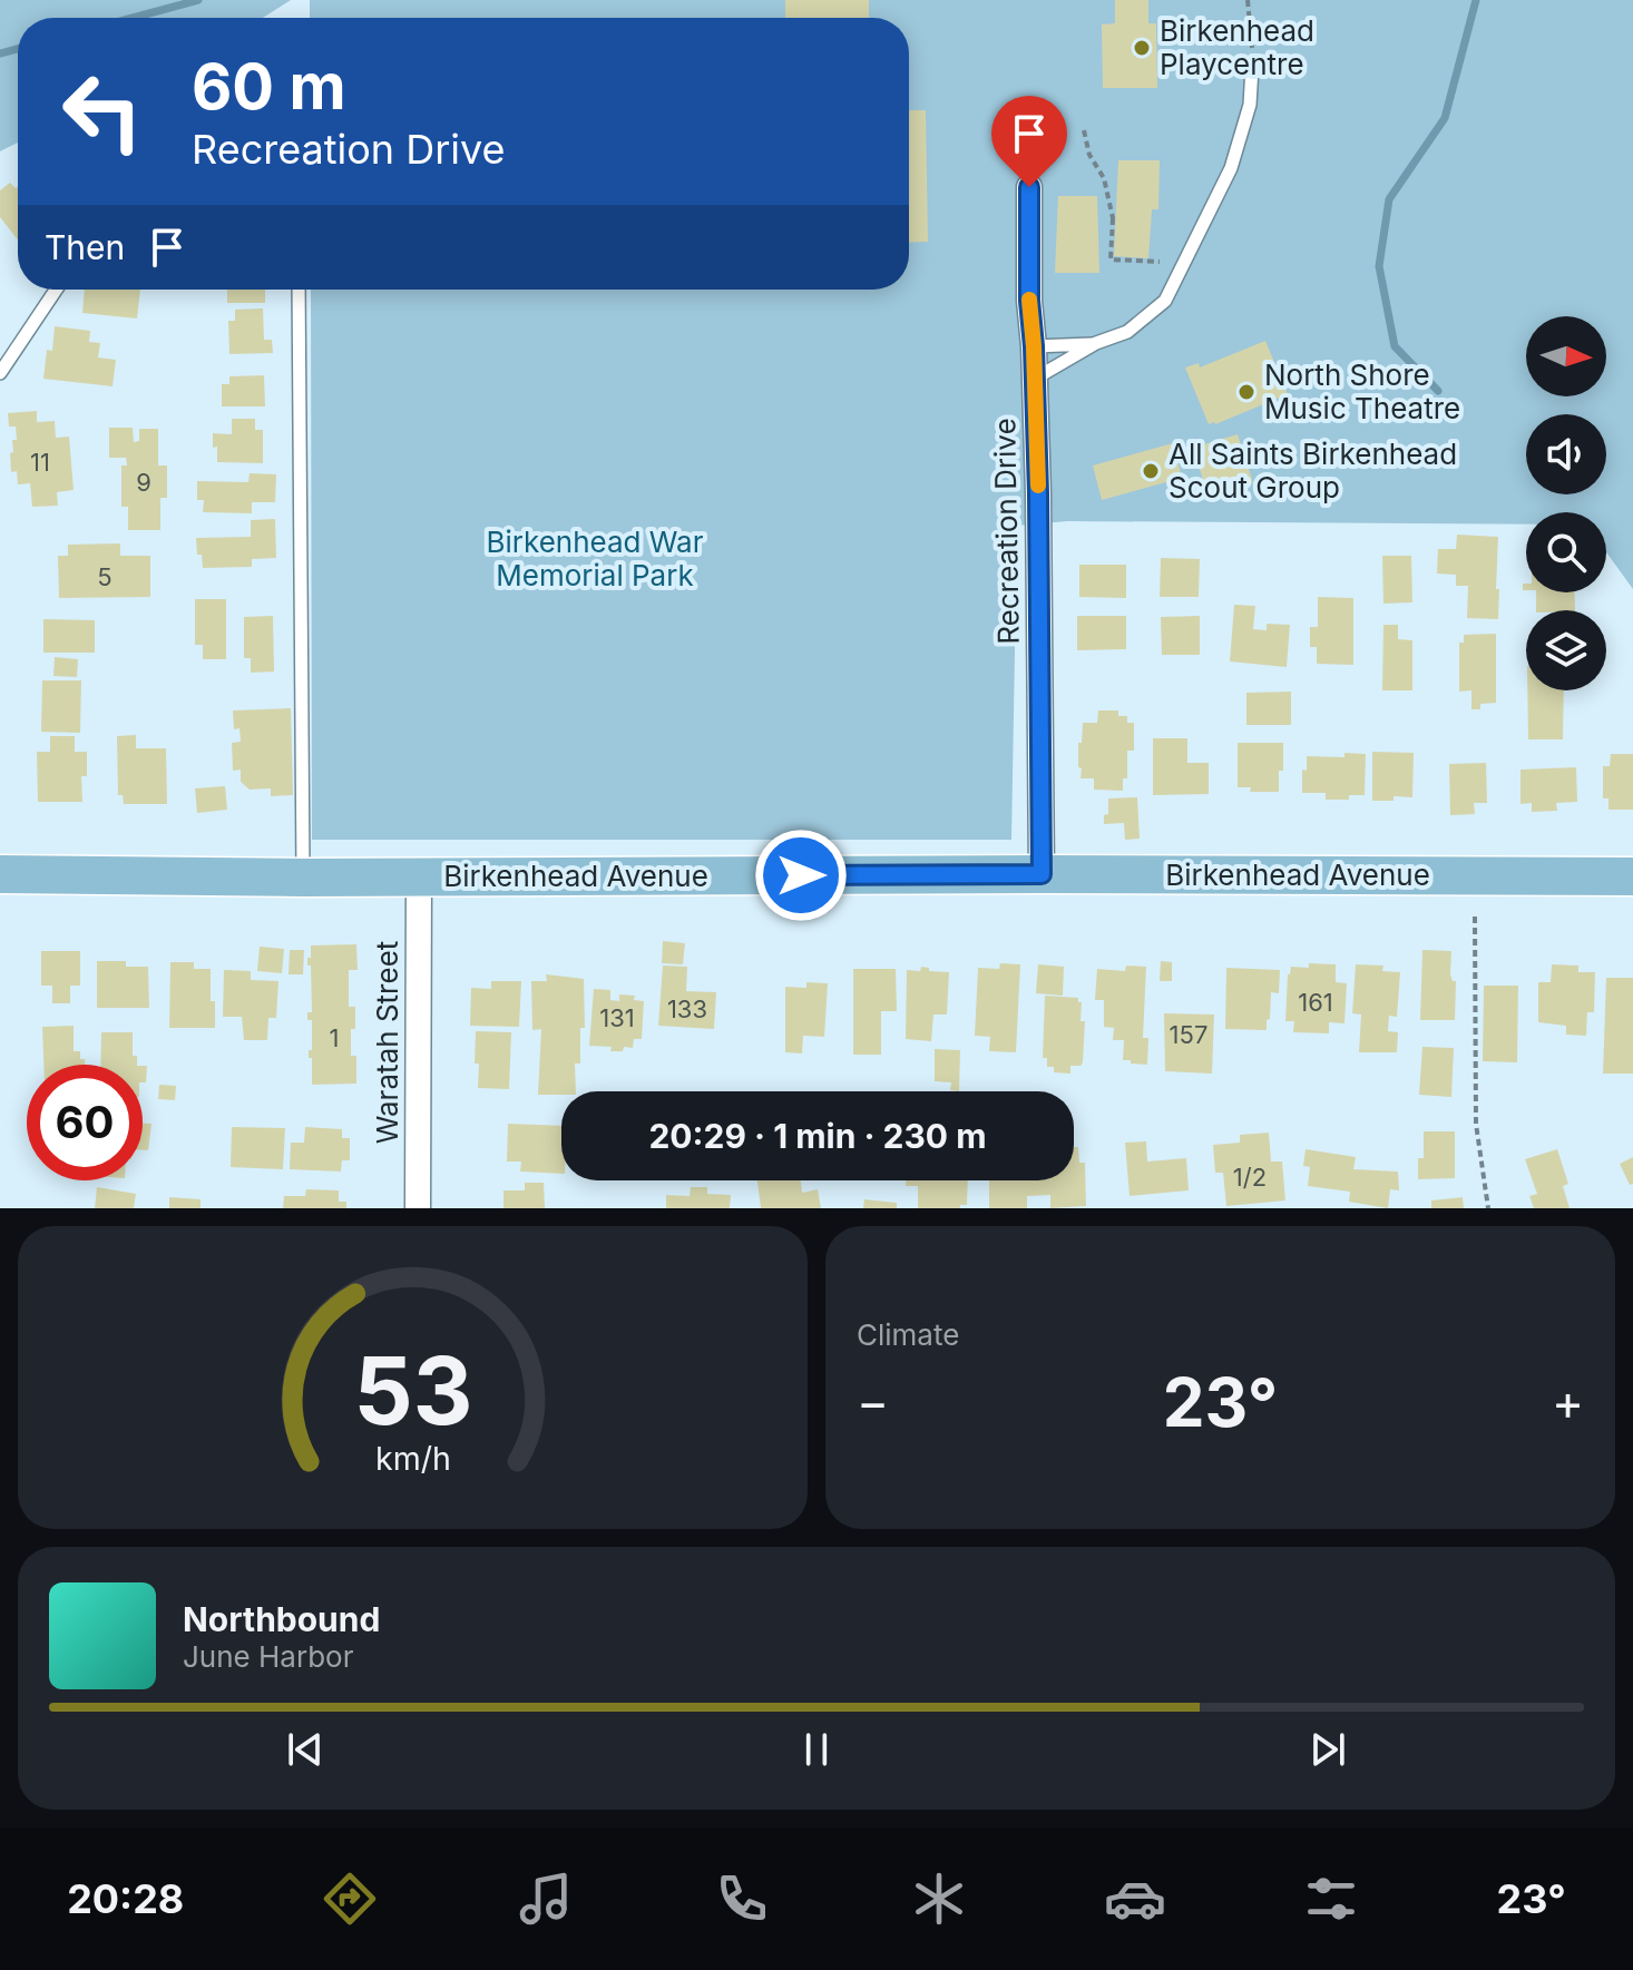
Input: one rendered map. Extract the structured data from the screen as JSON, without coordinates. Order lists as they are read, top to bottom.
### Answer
{
  "streets": {
    "main road": ["Birkenhead Avenue"],
    "street": ["Recreation Drive", "Waratah Street"]
  },
  "crossings": [
    ["Recreation Drive", "Birkenhead Avenue"],
    ["Birkenhead Avenue", "Waratah Street"]
  ],
  "parks": ["Birkenhead War Memorial Park"],
  "places": ["Birkenhead Playcentre", "North Shore Music Theatre", "All Saints Birkenhead Scout Group"],
  "house_numbers": [
    "11",
    "9",
    "5",
    "161",
    "133",
    "131",
    "157",
    "1",
    "1/2"
  ],
  "north": "right",
  "page": {
    "turn": ["60 m", "Recreation Drive"],
    "then": "Then",
    "limit": "60",
    "trip": "20:29 · 1 min · 230 m",
    "tile": "Climate",
    "heat": ["−", "23°", "+"],
    "song": ["Northbound", "June Harbor"],
    "tabs": ["20:28", "23°"],
    "gauge": ["53", "km/h"]
  }
}
